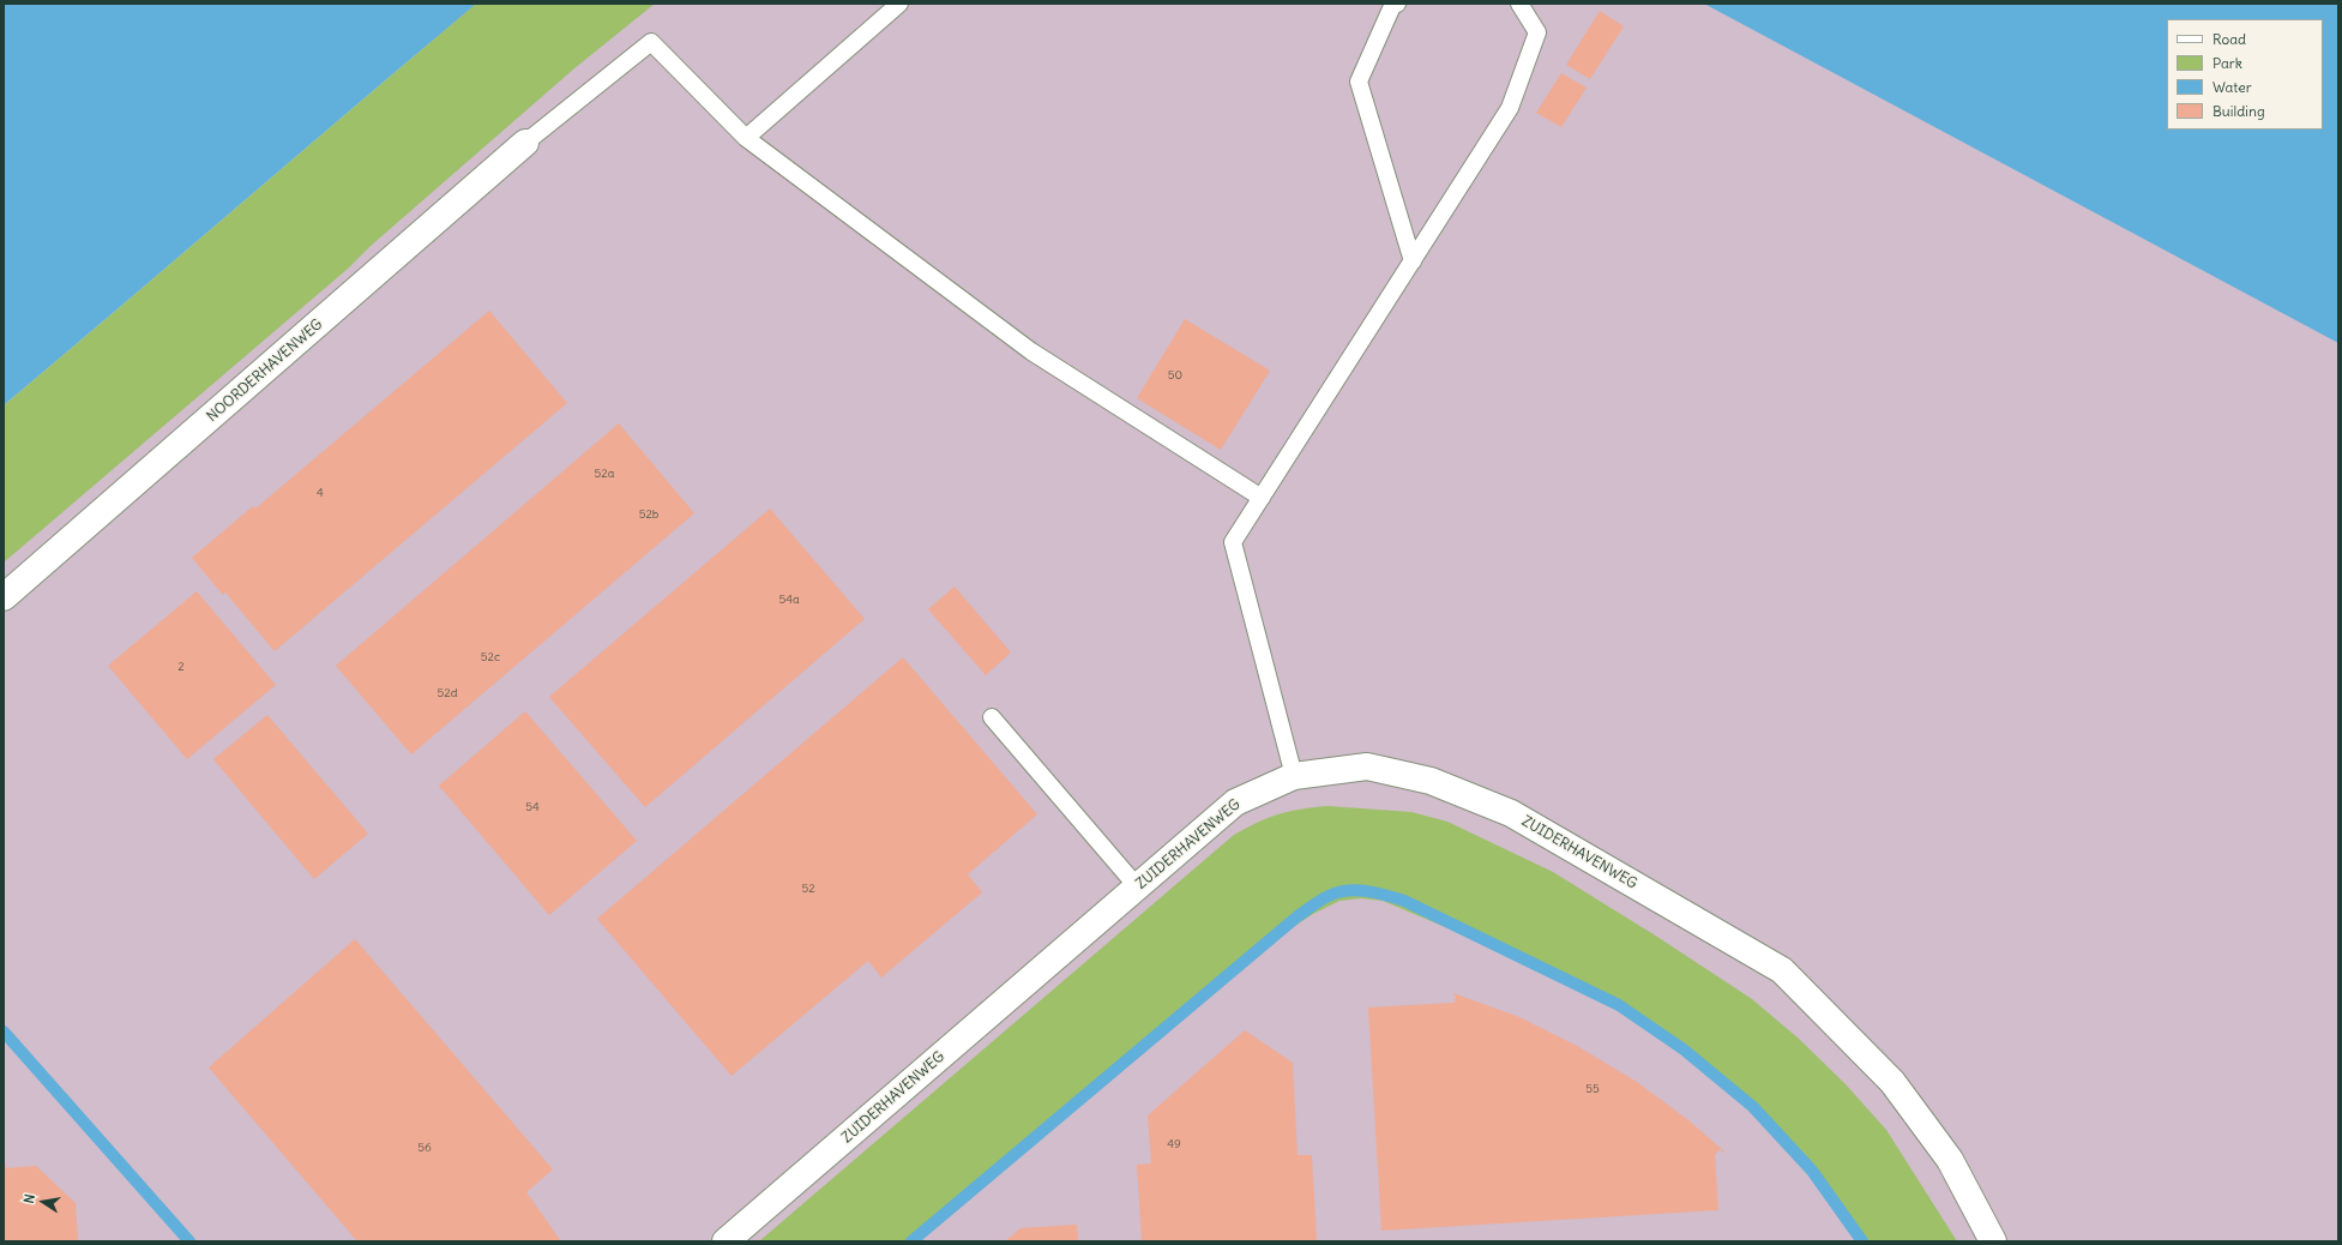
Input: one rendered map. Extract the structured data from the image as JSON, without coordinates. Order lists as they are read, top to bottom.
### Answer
{
  "streets": {
    "street": ["NOORDERHAVENWEG", "ZUIDERHAVENWEG"]
  },
  "house_numbers": [
    "50",
    "52a",
    "4",
    "52b",
    "54a",
    "52c",
    "2",
    "52d",
    "54",
    "52",
    "55",
    "49",
    "56"
  ],
  "legend": [
    "Road",
    "Park",
    "Water",
    "Building"
  ],
  "north": "left"
}
